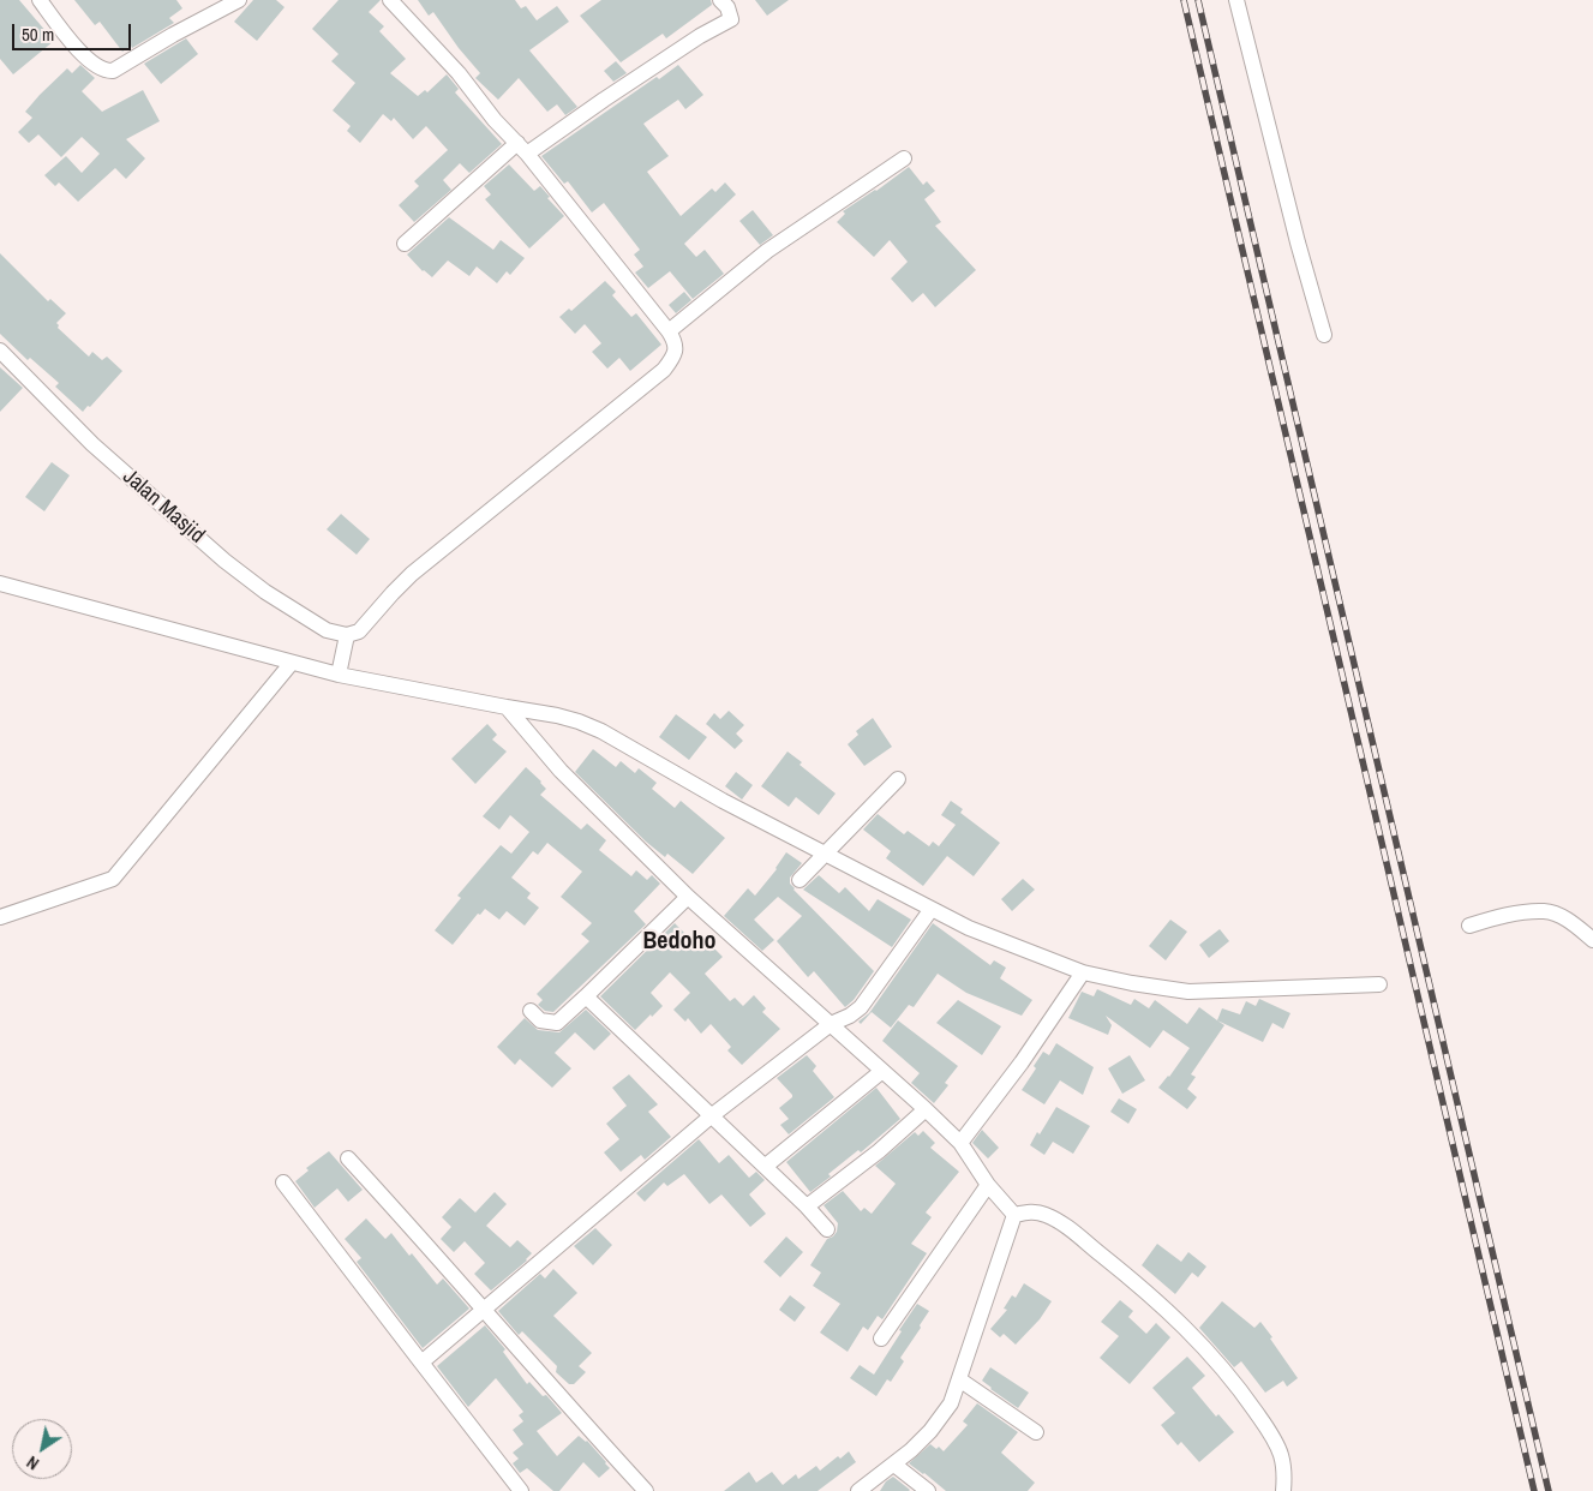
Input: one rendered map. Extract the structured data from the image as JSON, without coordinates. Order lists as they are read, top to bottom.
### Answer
{
  "streets": {
    "street": ["Jalan Masjid"]
  },
  "districts": ["Bedoho"],
  "scale_bar": "50 m",
  "north": "bottom left"
}
